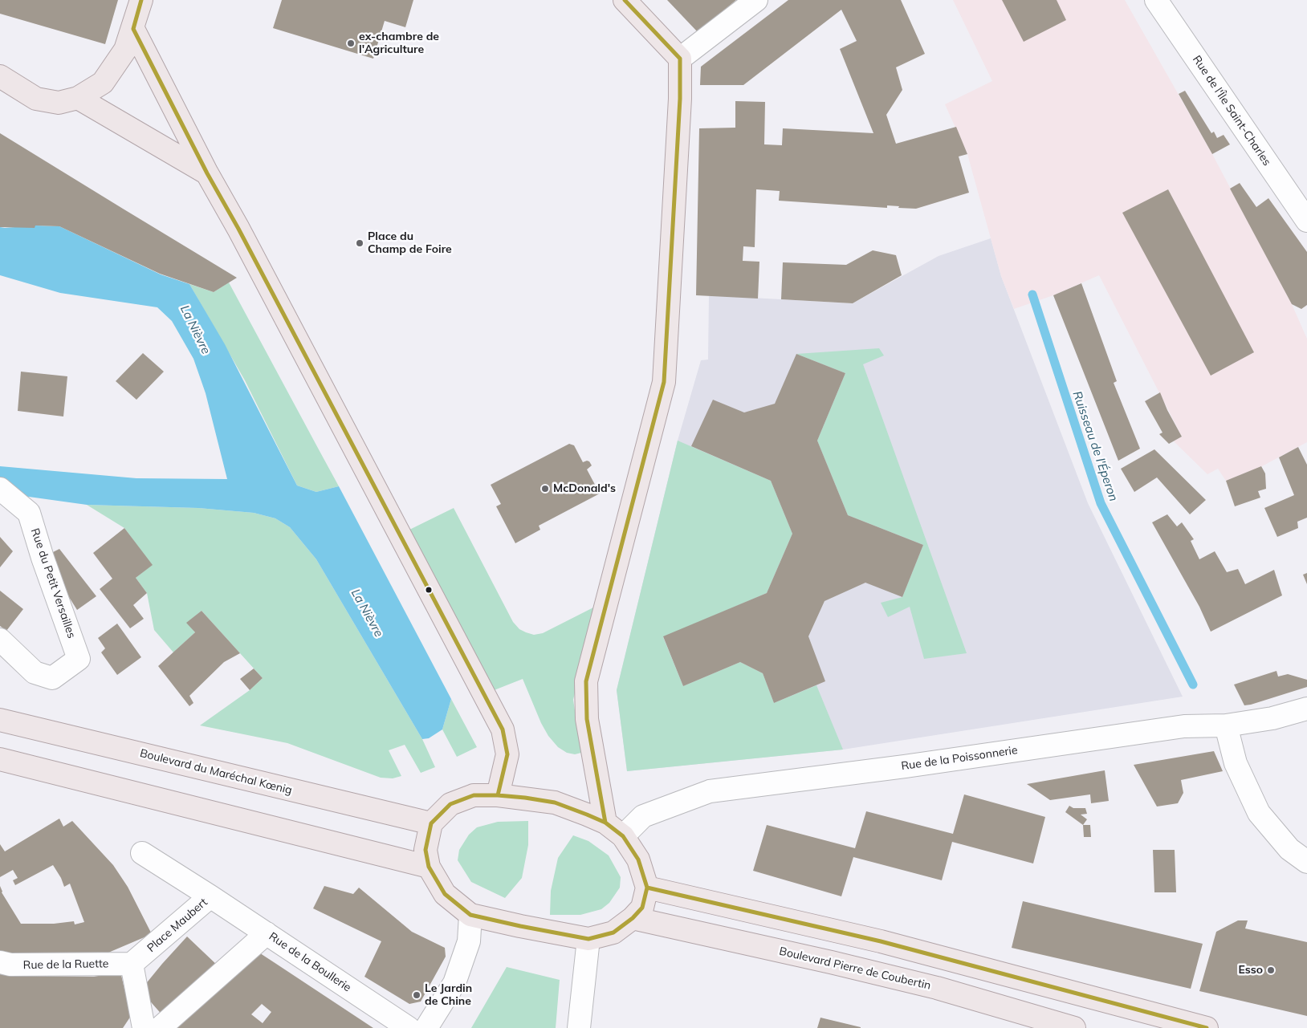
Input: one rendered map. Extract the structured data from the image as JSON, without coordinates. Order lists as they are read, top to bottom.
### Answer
{
  "streets": {
    "main road": ["Boulevard du Maréchal Kœnig", "Boulevard Pierre de Coubertin"],
    "street": [
      "Rue de l'Île Saint-Charles",
      "Rue du Petit Versailles",
      "Rue de la Poissonnerie",
      "Place Maubert",
      "Rue de la Boullerie",
      "Rue de la Ruette"
    ]
  },
  "crossings": [
    ["Place Maubert", "Rue de la Boullerie"],
    ["Place Maubert", "Rue de la Ruette"]
  ],
  "water": ["La Nièvre", "Ruisseau de l'Éperon"],
  "places": [
    "ex-chambre de l'Agriculture",
    "Place du Champ de Foire",
    "McDonald's",
    "Esso",
    "Le Jardin de Chine"
  ]
}
